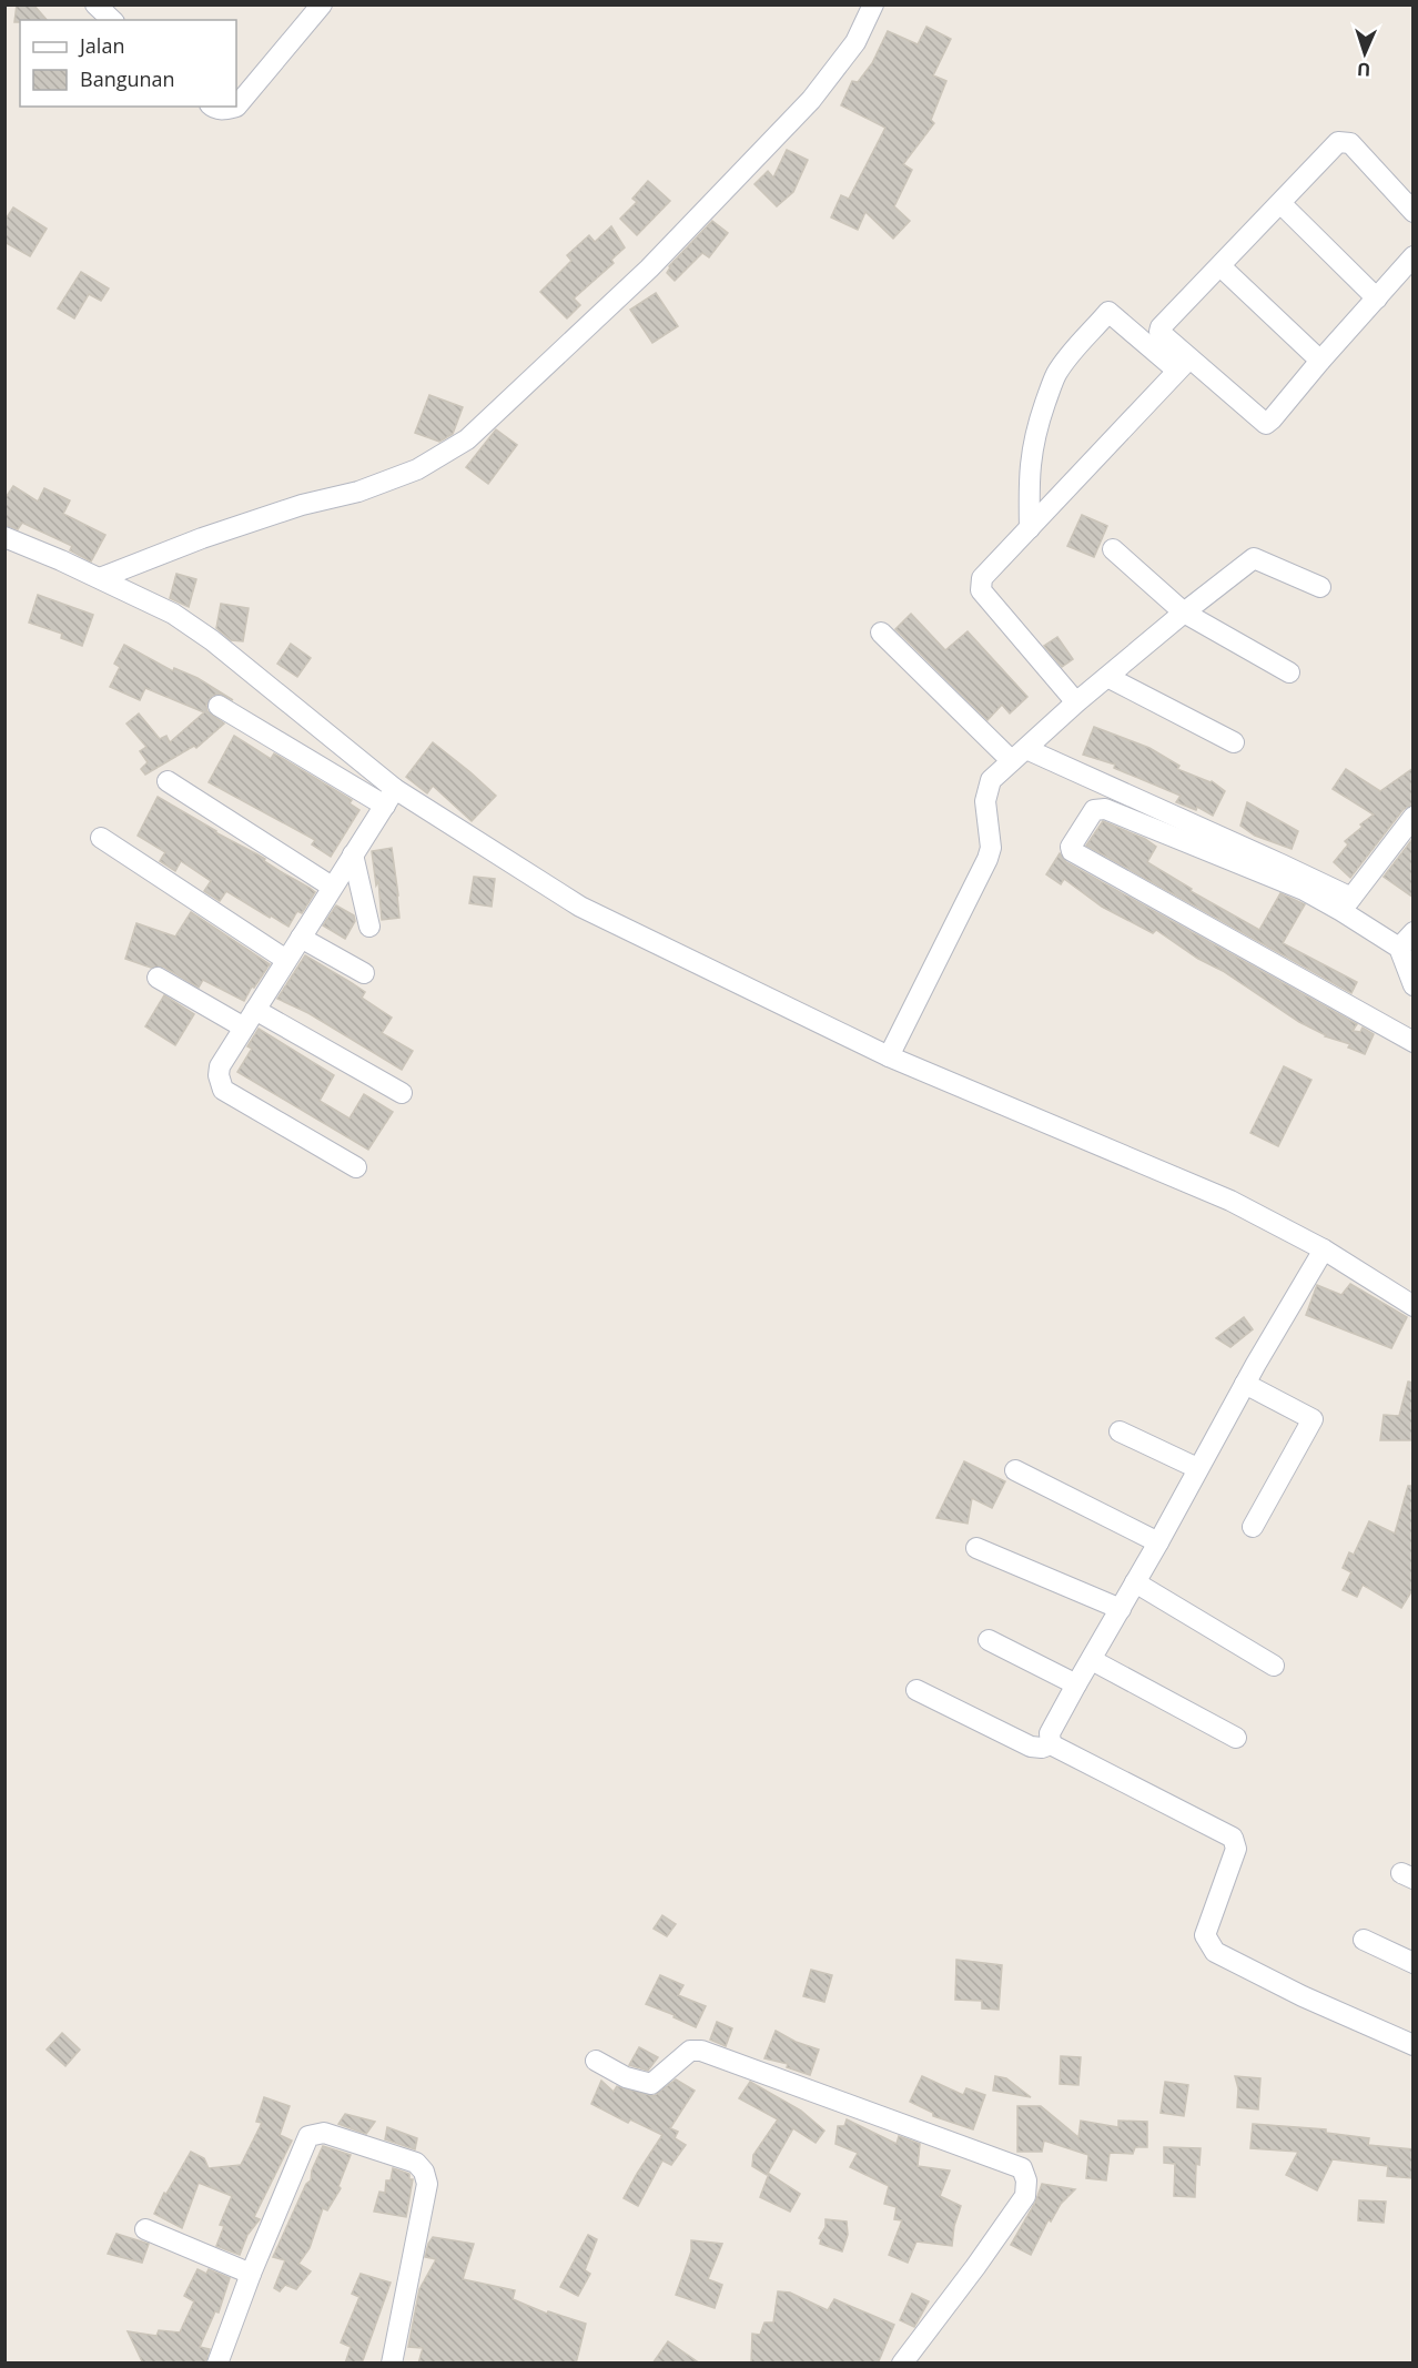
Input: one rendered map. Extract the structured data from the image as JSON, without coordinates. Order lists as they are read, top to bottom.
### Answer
{
  "legend": ["Jalan", "Bangunan"],
  "north": "bottom"
}
